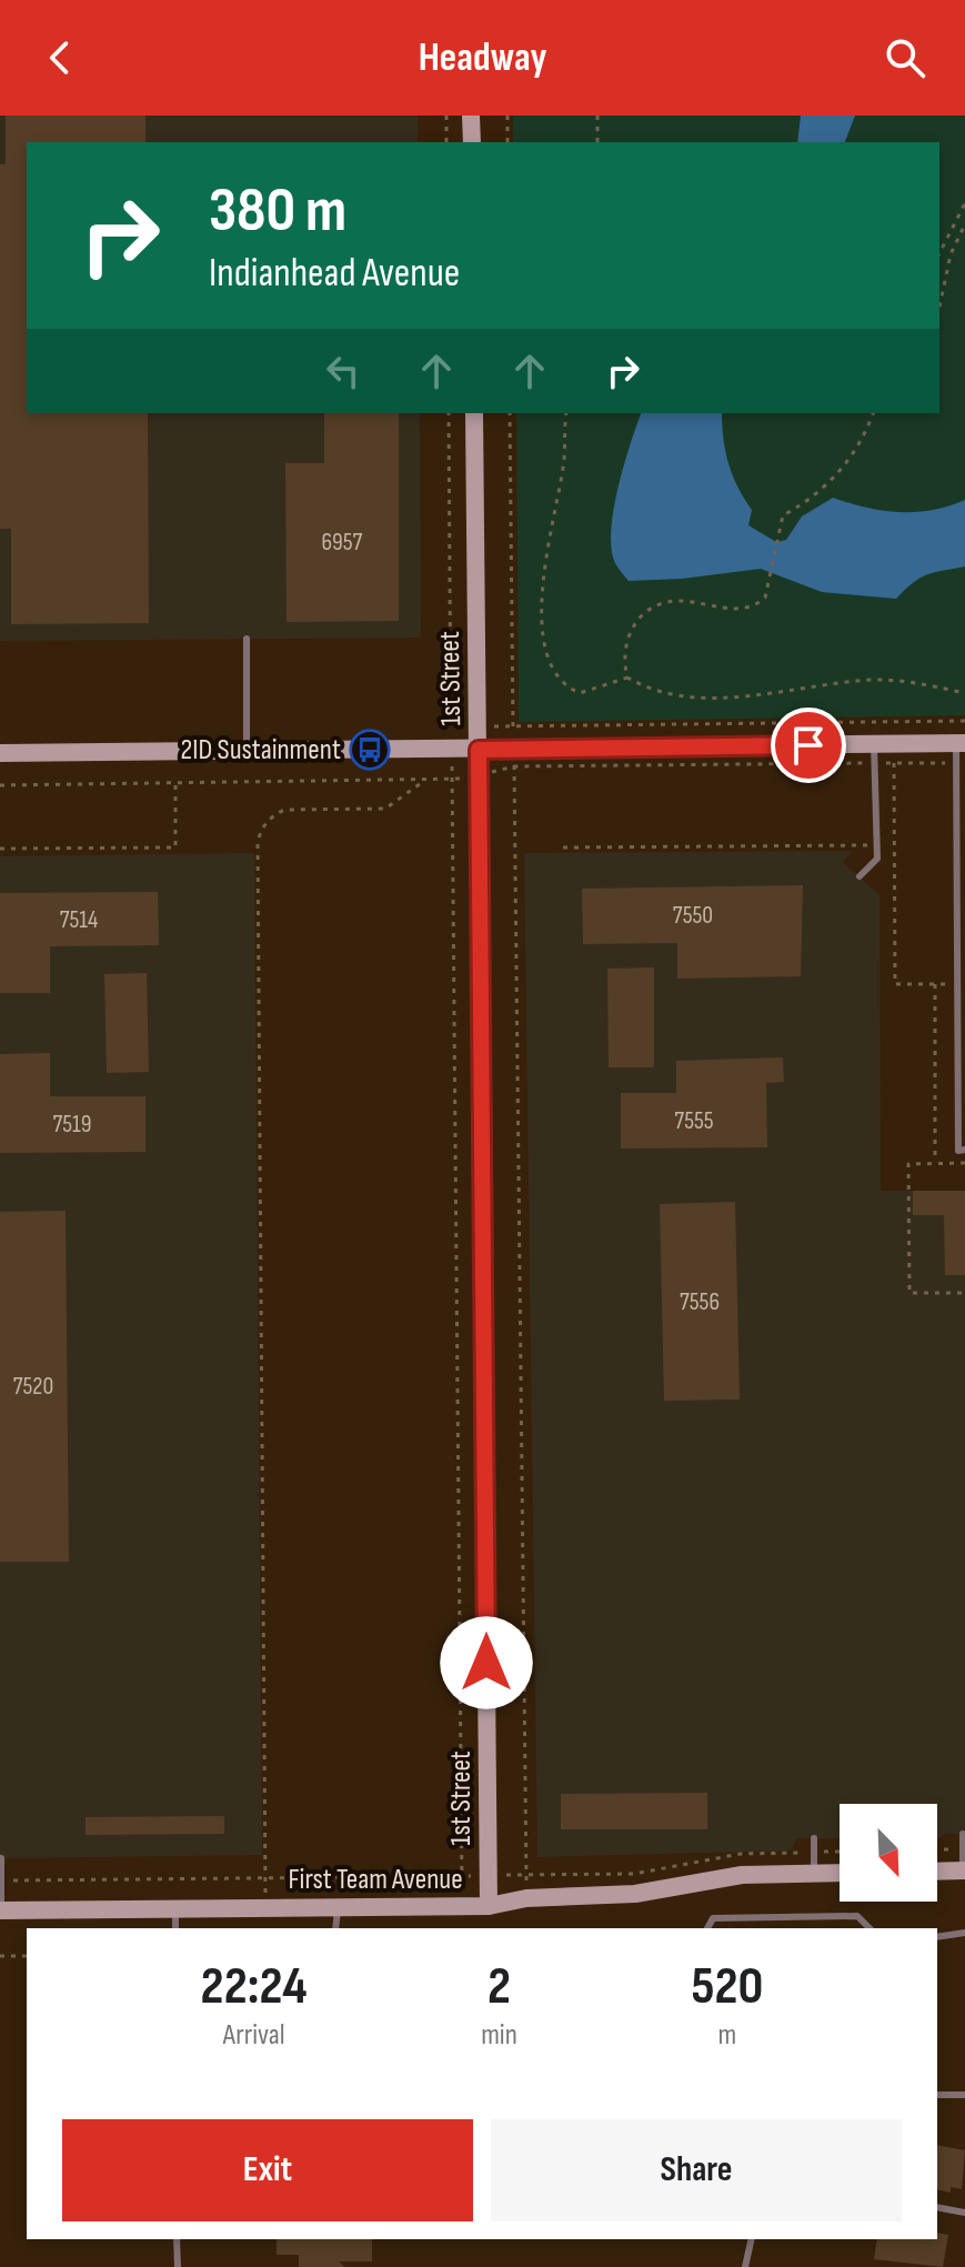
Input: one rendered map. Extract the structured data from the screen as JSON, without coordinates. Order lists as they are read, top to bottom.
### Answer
{
  "streets": {
    "main road": ["1st Street", "First Team Avenue"]
  },
  "crossings": [
    ["1st Street", "First Team Avenue"]
  ],
  "places": {
    "bus stop": ["2ID Sustainment"]
  },
  "house_numbers": [
    "6957",
    "7550",
    "7514",
    "7555",
    "7519",
    "7556",
    "7520"
  ],
  "north": "bottom right",
  "page": {
    "header": "Headway",
    "turn": ["380 m", "Indianhead Avenue"],
    "eta": [
      "22:24",
      "Arrival",
      "2",
      "min",
      "520",
      "m"
    ],
    "buttons": ["Exit", "Share"]
  }
}
